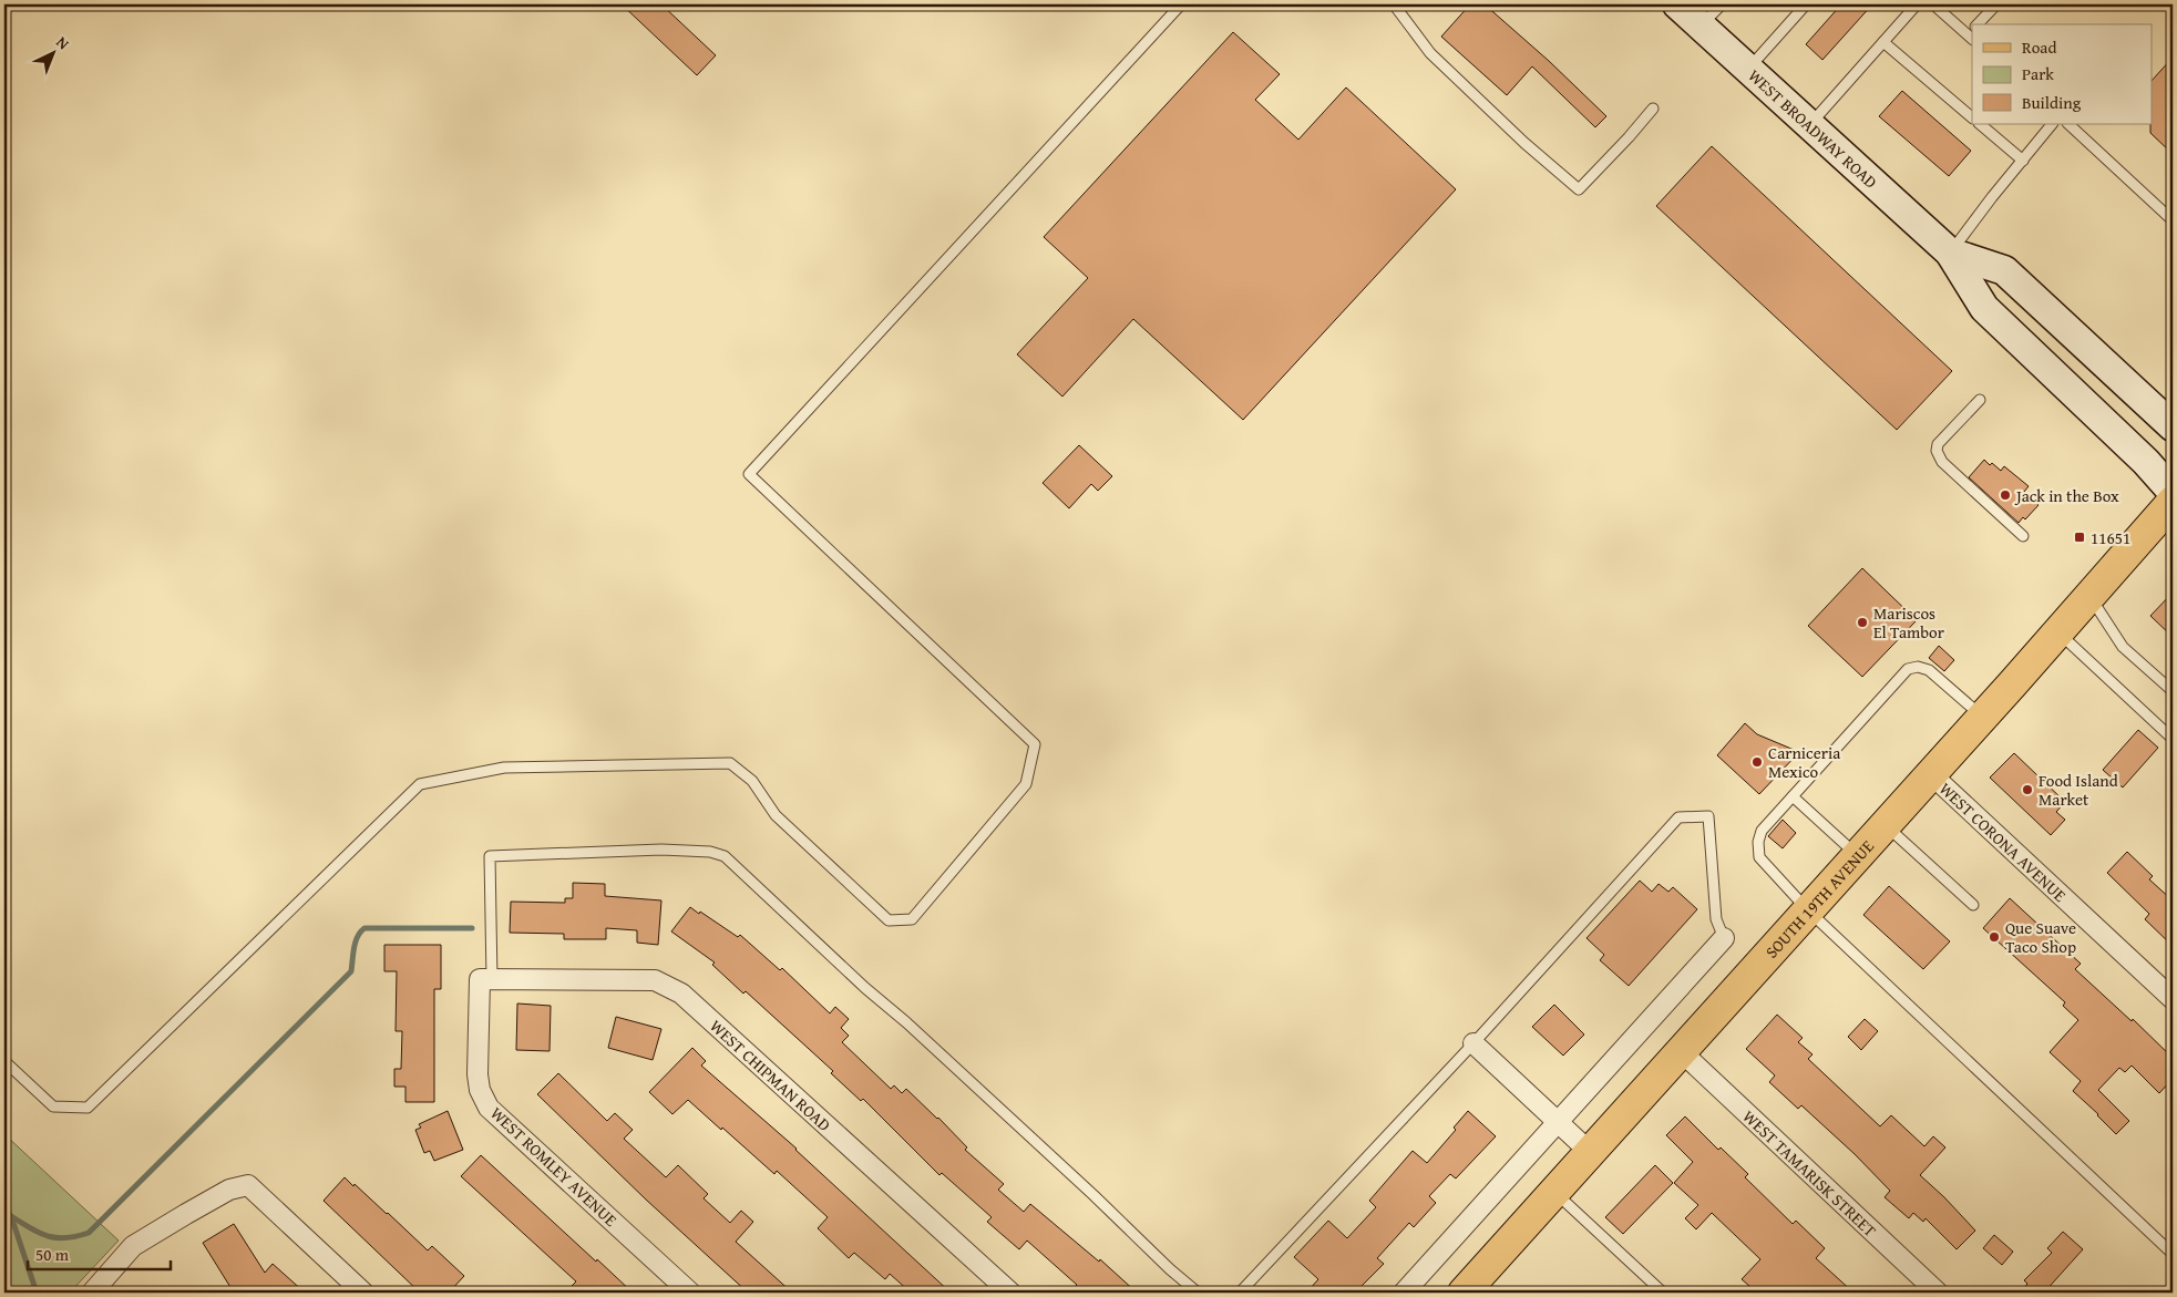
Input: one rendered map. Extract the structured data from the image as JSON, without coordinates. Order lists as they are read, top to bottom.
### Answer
{
  "streets": {
    "main road": ["WEST BROADWAY ROAD", "SOUTH 19TH AVENUE"],
    "street": [
      "WEST CORONA AVENUE",
      "WEST CHIPMAN ROAD",
      "WEST ROMLEY AVENUE",
      "WEST TAMARISK STREET"
    ]
  },
  "crossings": [
    ["WEST CORONA AVENUE", "SOUTH 19TH AVENUE"],
    ["SOUTH 19TH AVENUE", "WEST TAMARISK STREET"],
    ["WEST CHIPMAN ROAD", "WEST ROMLEY AVENUE"]
  ],
  "places": {
    "other": [
      "Jack in the Box",
      "Mariscos El Tambor",
      "Carniceria Mexico",
      "Food Island Market",
      "Que Suave Taco Shop"
    ],
    "transit": ["11651"]
  },
  "legend": ["Road", "Park", "Building"],
  "scale_bar": "50 m",
  "north": "top right"
}
